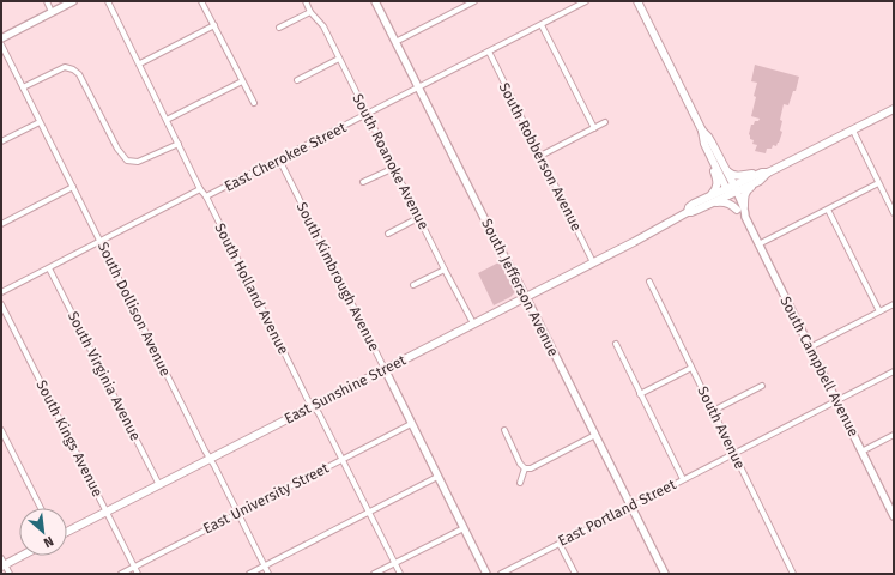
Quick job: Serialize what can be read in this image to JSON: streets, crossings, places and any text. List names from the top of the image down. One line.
{"streets":{"main road":["South Kimbrough Avenue","South Jefferson Avenue","South Campbell Avenue","East Sunshine Street"],"street":["East Cherokee Street","South Robberson Avenue","South Roanoke Avenue","South Holland Avenue","South Dollison Avenue","South Virginia Avenue","South Avenue","South Kings Avenue","East University Street","East Portland Street"]},"crossings":[["East Cherokee Street","South Robberson Avenue"],["East Cherokee Street","South Roanoke Avenue"],["East Cherokee Street","South Kimbrough Avenue"],["East Cherokee Street","South Jefferson Avenue"],["East Cherokee Street","South Holland Avenue"],["South Robberson Avenue","East Sunshine Street"],["South Roanoke Avenue","East Sunshine Street"],["South Kimbrough Avenue","East Sunshine Street"],["South Kimbrough Avenue","East University Street"],["South Jefferson Avenue","East Sunshine Street"],["South Jefferson Avenue","East Portland Street"],["South Holland Avenue","East Sunshine Street"],["South Holland Avenue","East University Street"],["South Dollison Avenue","East Sunshine Street"],["South Dollison Avenue","East University Street"],["South Campbell Avenue","East Sunshine Street"],["South Campbell Avenue","East Portland Street"],["South Virginia Avenue","East Sunshine Street"],["East Sunshine Street","South Kings Avenue"],["South Avenue","East Portland Street"],["South Kings Avenue","East University Street"]],"north":"bottom right"}
